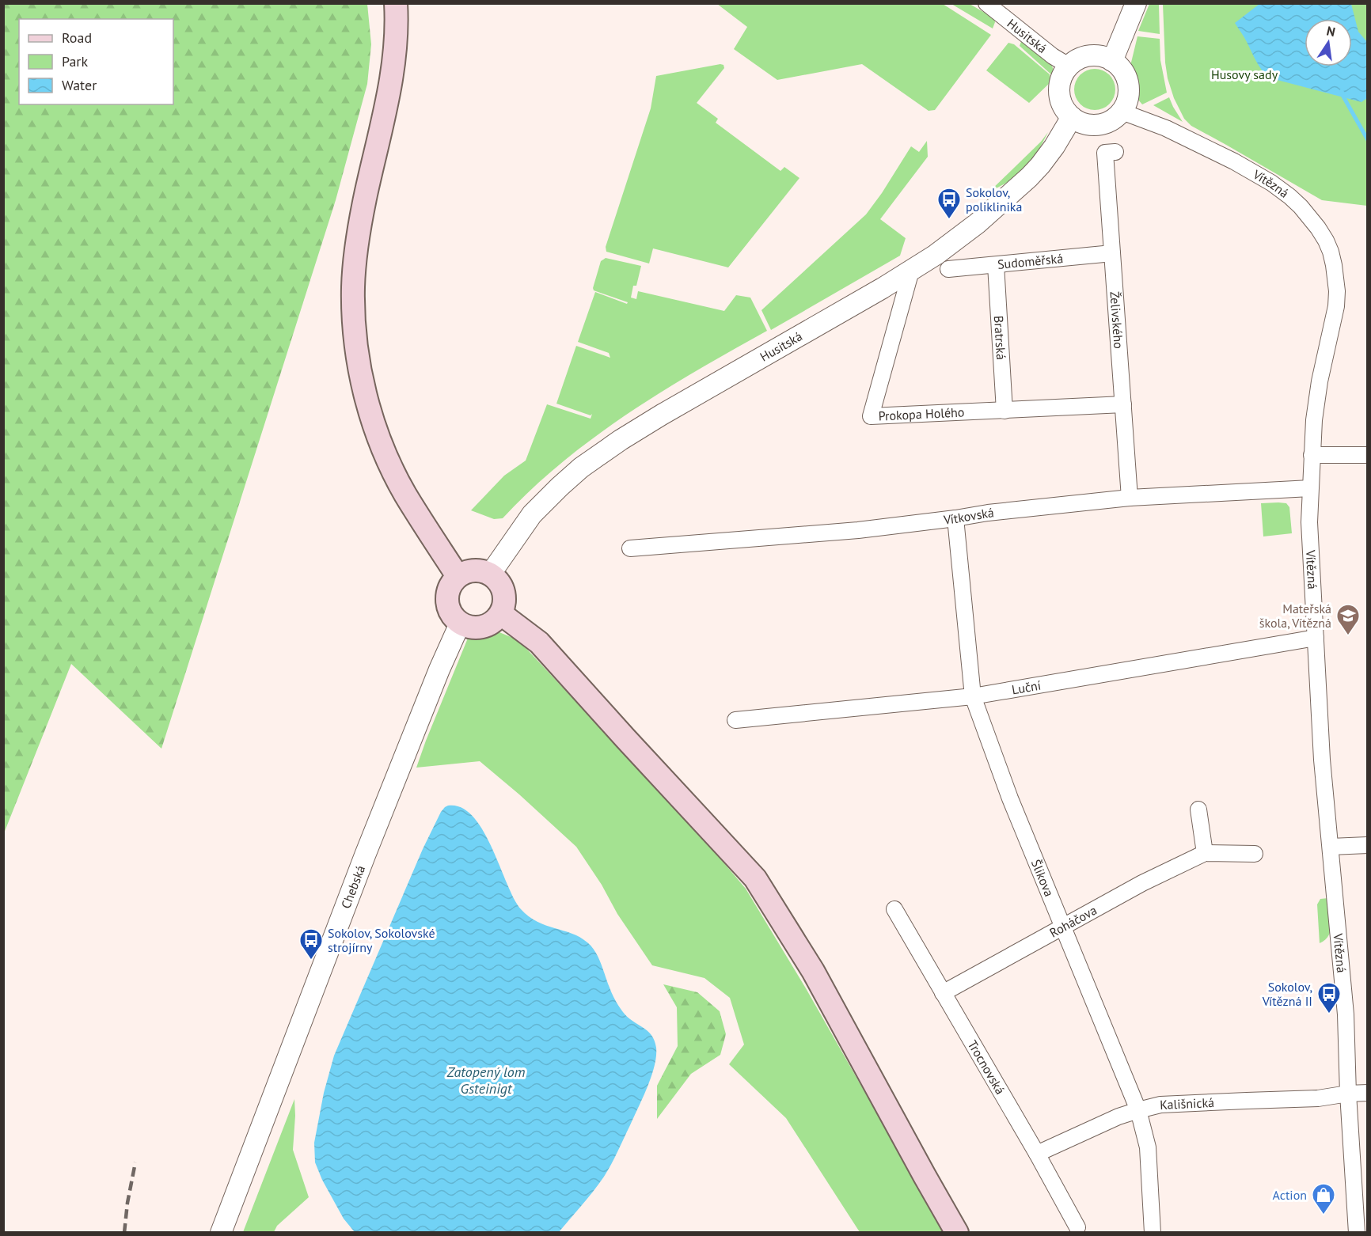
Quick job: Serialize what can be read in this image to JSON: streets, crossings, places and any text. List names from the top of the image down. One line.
{"streets":{"street":["Husitská","Vítězná","Sudoměřská","Želivského","Bratrská","Prokopa Holého","Vítkovská","Luční","Šlikova","Chebská","Roháčova","Trocnovská","Kališnická"]},"crossings":[["Husitská","Vítězná"],["Husitská","Prokopa Holého"],["Husitská","Chebská"],["Vítězná","Vítkovská"],["Vítězná","Luční"],["Vítězná","Kališnická"],["Sudoměřská","Želivského"],["Sudoměřská","Bratrská"],["Želivského","Prokopa Holého"],["Želivského","Vítkovská"],["Bratrská","Prokopa Holého"],["Vítkovská","Šlikova"],["Luční","Šlikova"],["Šlikova","Roháčova"],["Šlikova","Kališnická"],["Roháčova","Trocnovská"],["Trocnovská","Kališnická"]],"water":["Zatopený lom Gsteinigt"],"parks":["Husovy sady"],"places":{"bus stop":["Sokolov, poliklinika","Sokolov, Sokolovské strojírny","Sokolov, Vítězná II"],"school or university":["Mateřská škola, Vítězná"],"shop":["Action"]},"legend":["Road","Park","Water"],"north":"top"}
